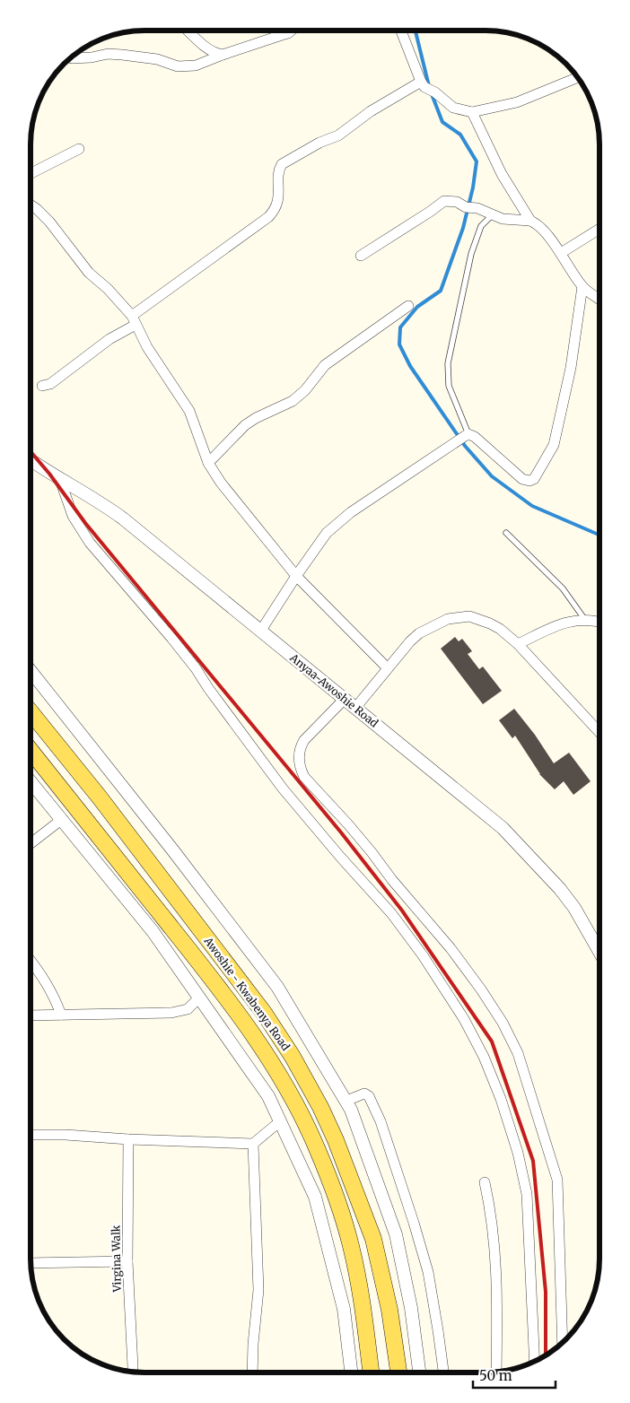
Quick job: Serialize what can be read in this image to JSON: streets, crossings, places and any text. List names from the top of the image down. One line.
{"streets":{"main road":["Awoshie - Kwabenya Road"],"street":["Anyaa-Awoshie Road","Virgina Walk"]},"scale_bar":"50 m"}
